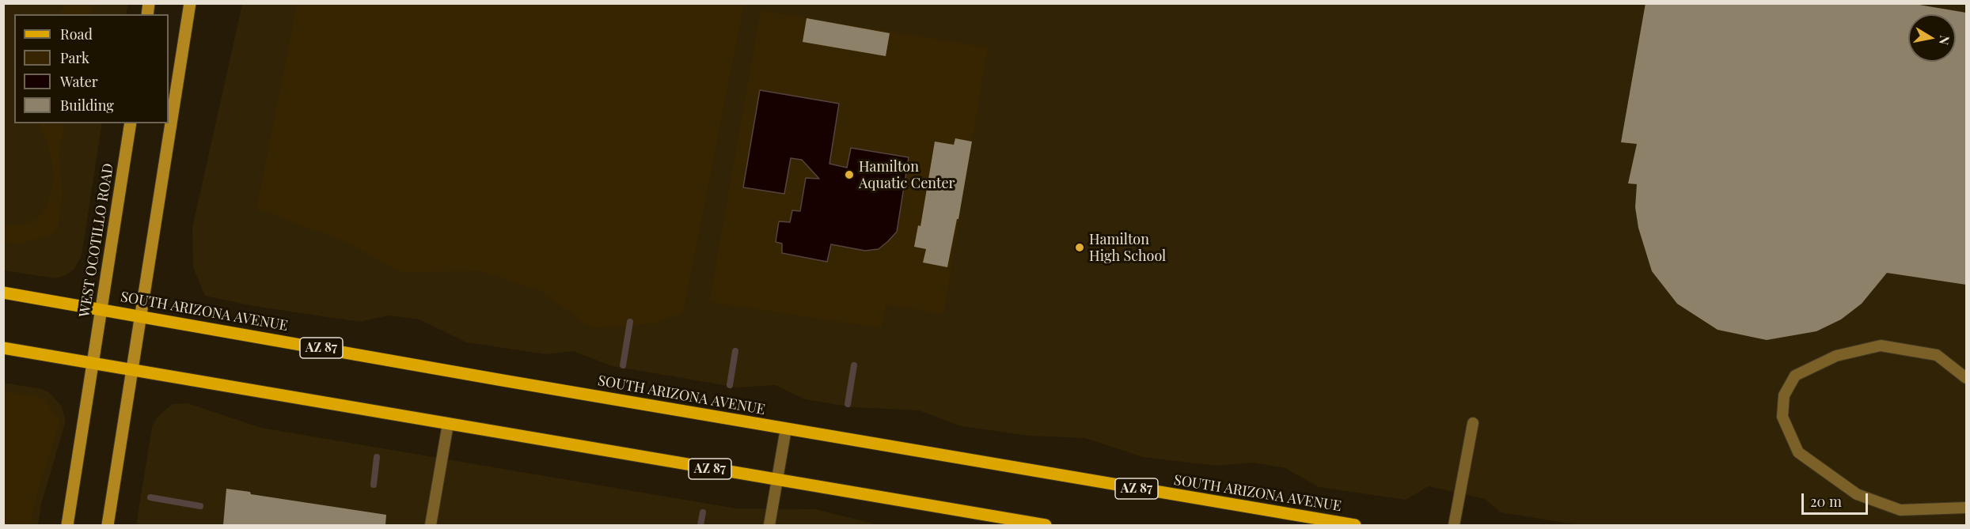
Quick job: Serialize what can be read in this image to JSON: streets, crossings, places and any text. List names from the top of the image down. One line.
{"streets":{"main road":["WEST OCOTILLO ROAD","SOUTH ARIZONA AVENUE","AZ 87"]},"crossings":[["WEST OCOTILLO ROAD","SOUTH ARIZONA AVENUE"],["WEST OCOTILLO ROAD","AZ 87"]],"places":["Hamilton Aquatic Center","Hamilton High School"],"legend":["Road","Park","Water","Building"],"scale_bar":"20 m","north":"right"}
